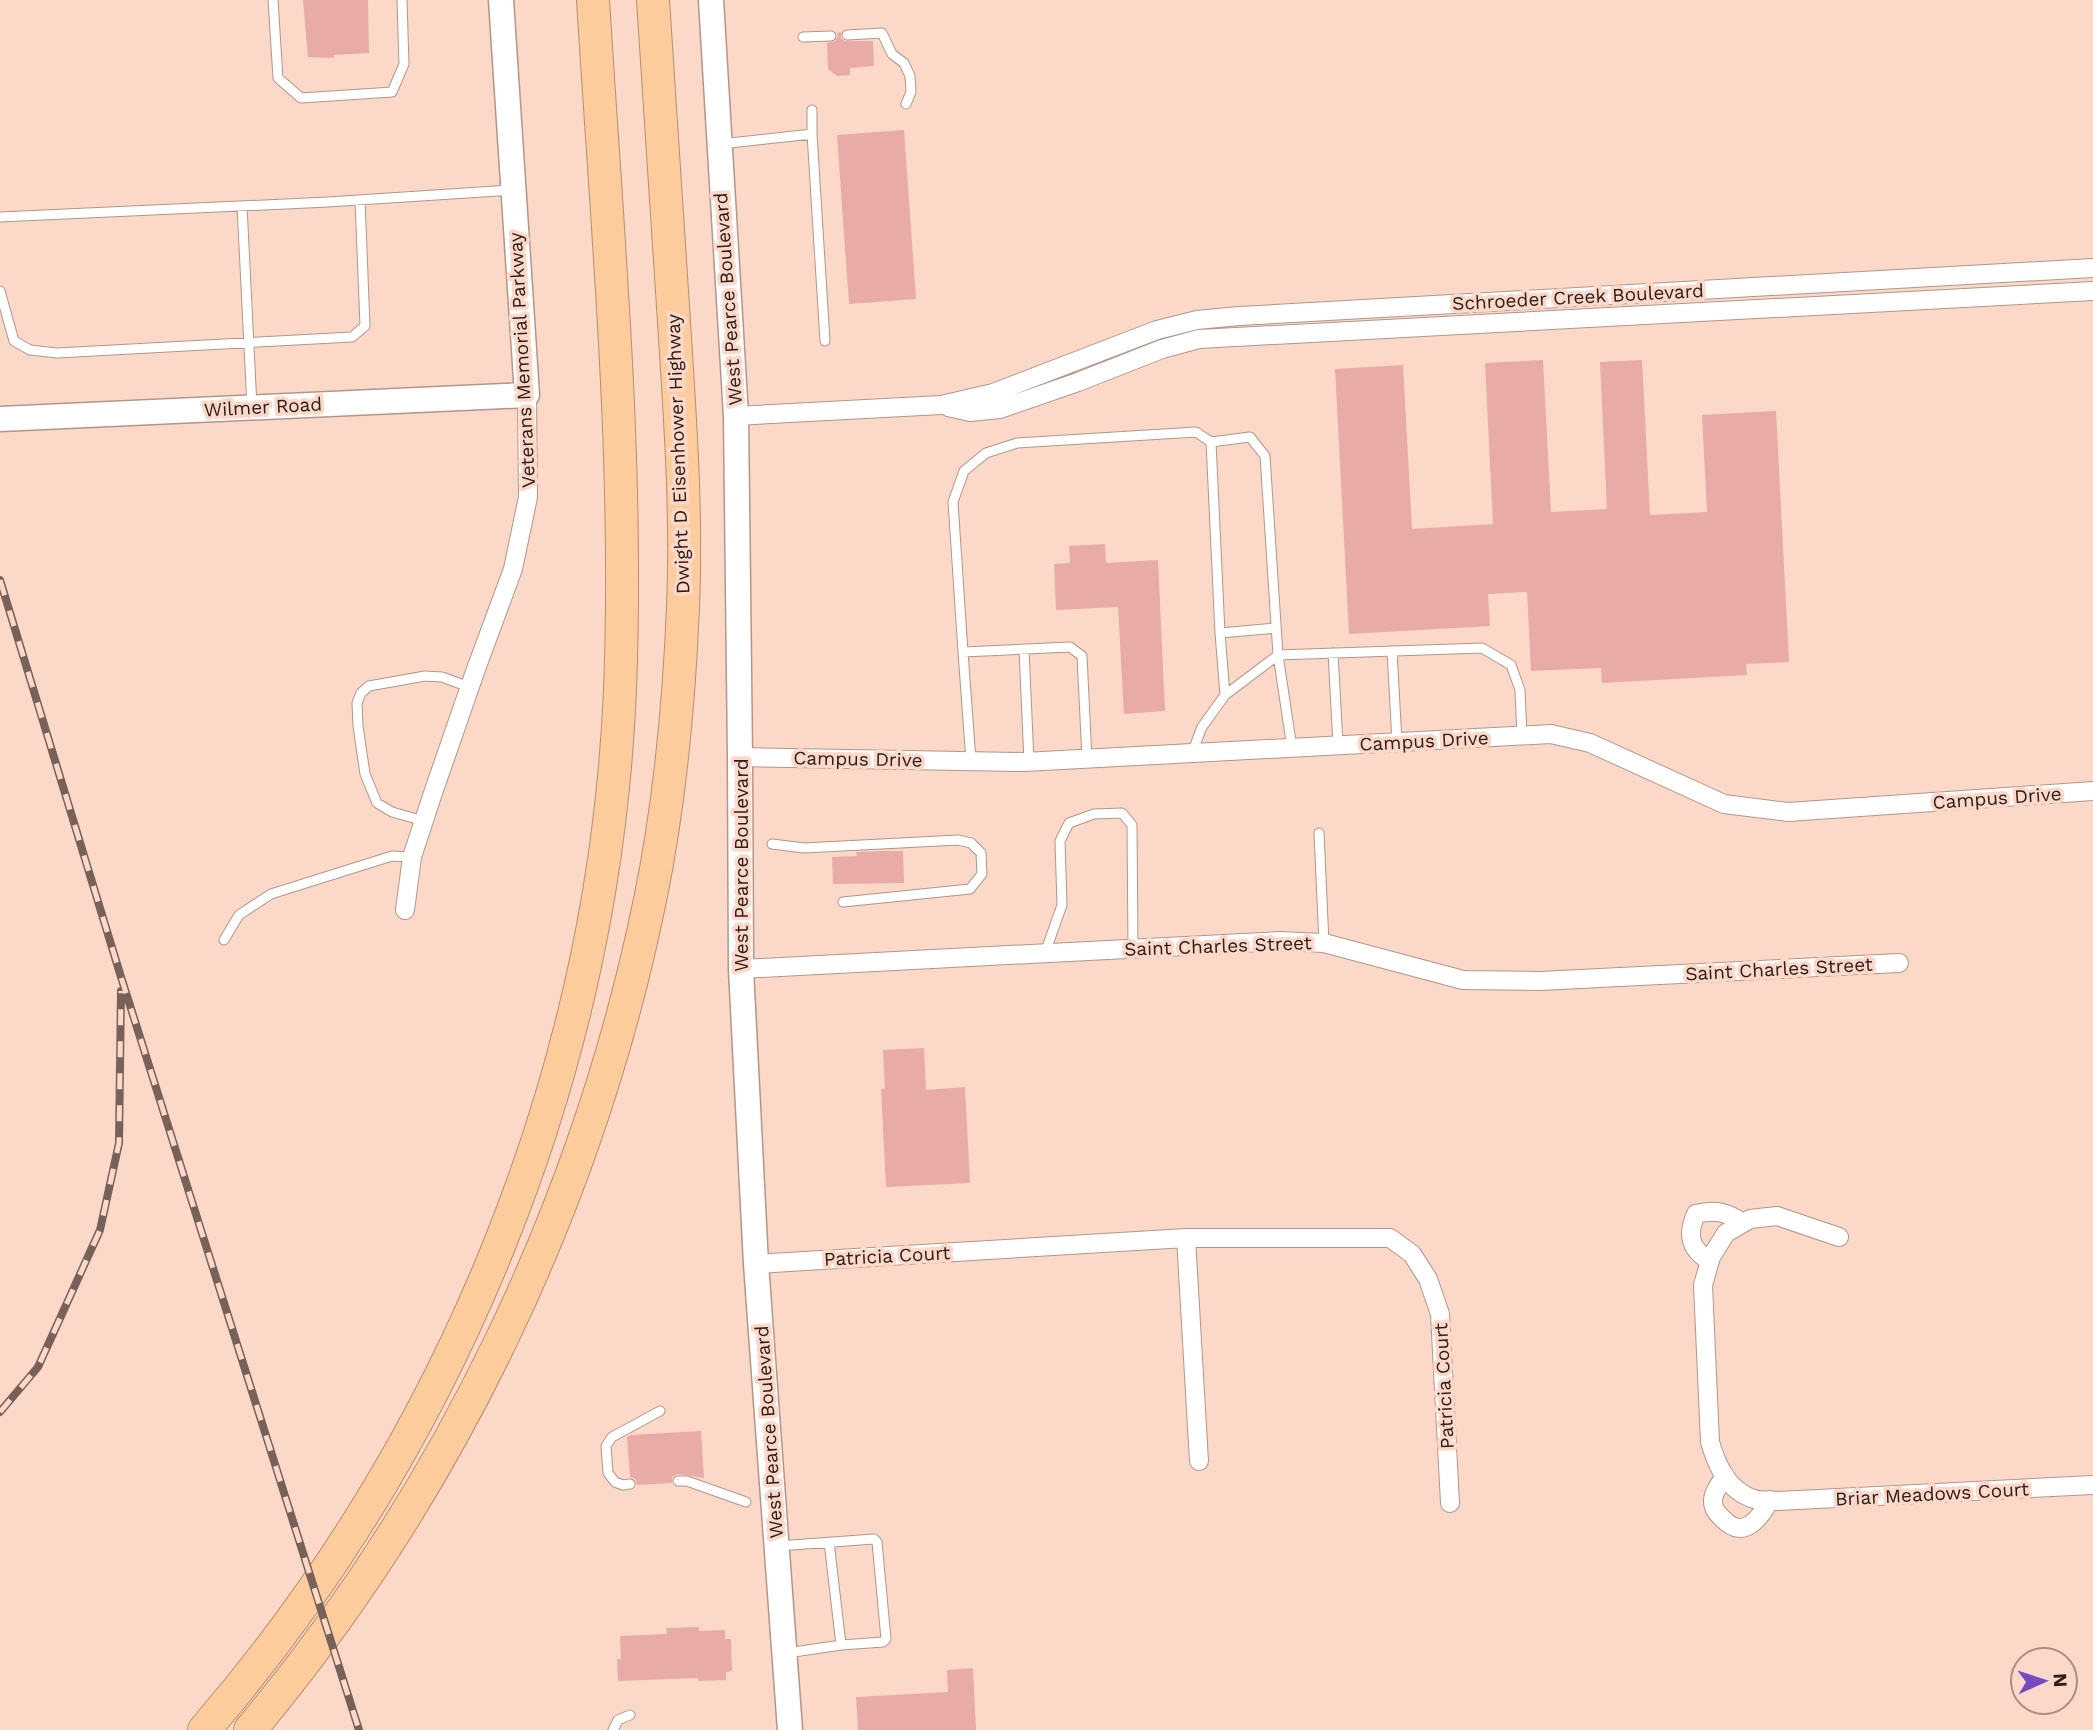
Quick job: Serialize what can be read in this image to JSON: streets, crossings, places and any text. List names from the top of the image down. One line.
{"streets":{"highway":["Dwight D Eisenhower Highway"],"main road":["West Pearce Boulevard","Veterans Memorial Parkway","Wilmer Road"],"street":["Schroeder Creek Boulevard","Campus Drive","Saint Charles Street","Patricia Court","Briar Meadows Court"]},"crossings":[["Schroeder Creek Boulevard","West Pearce Boulevard"],["West Pearce Boulevard","Campus Drive"],["West Pearce Boulevard","Saint Charles Street"],["West Pearce Boulevard","Patricia Court"],["Veterans Memorial Parkway","Wilmer Road"]],"north":"right"}
